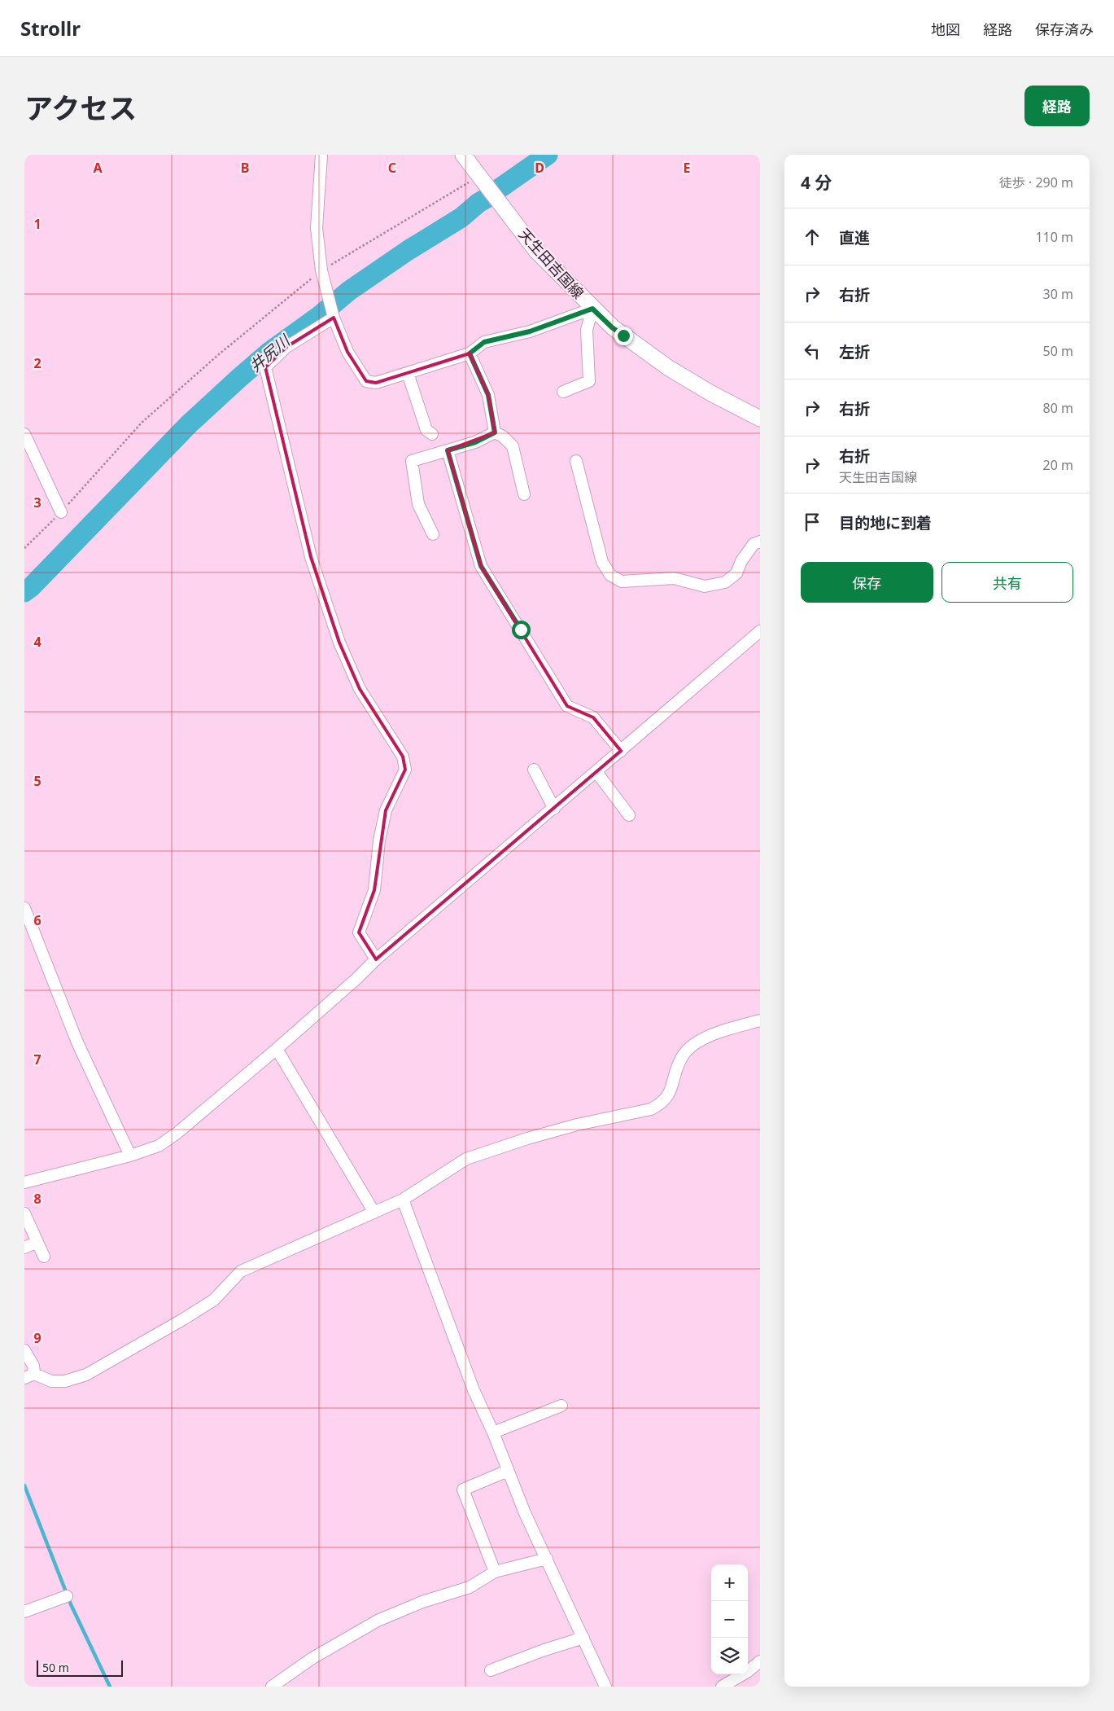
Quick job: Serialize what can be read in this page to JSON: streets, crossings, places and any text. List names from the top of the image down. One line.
{"streets":{"main road":["天生田吉国線"]},"water":["井尻川"],"scale_bar":"50 m","page":{"header":"Strollr","nav":["地図","経路","保存済み"],"title":"アクセス","buttons":["経路",["保存","共有"]],"heading":["4 分","徒歩 · 290 m"],"list":[["直進","110 m"],["右折","30 m"],["左折","50 m"],["右折","80 m"],["右折","天生田吉国線","20 m"],"目的地に到着"],"map_buttons":["+","−"],"scale":"50 m"},"grid":{"columns":["A","B","C","D","E"],"rows":["1","2","3","4","5","6","7","8","9"]}}
